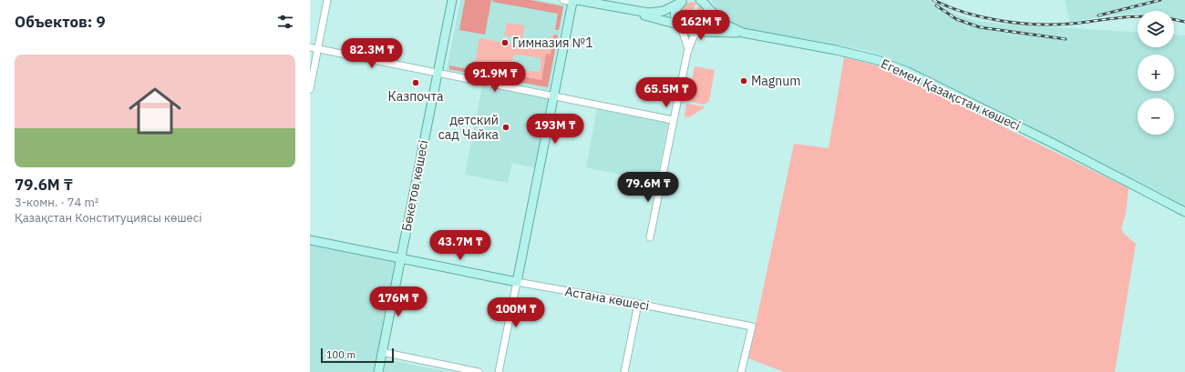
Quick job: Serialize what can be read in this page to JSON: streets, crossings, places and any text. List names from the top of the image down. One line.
{"streets":{"main road":["Егемен Қазақстан көшесі","Бөкетов көшесі","Астана көшесі"]},"crossings":[["Бөкетов көшесі","Астана көшесі"]],"places":["Гимназия №1","Magnum","Казпочта","детский сад Чайка"],"scale_bar":"100 m","page":{"heading":"Объектов: 9","price":["162M ₸","82.3M ₸","91.9M ₸","65.5M ₸","193M ₸","79.6M ₸","43.7M ₸","176M ₸","100M ₸"],"map_buttons":["+","−"],"list":[{"name":"79.6M ₸","note":"3-комн. · 74 m² · Қазақстан Конституциясы көшесі"}],"scale":"100 m"}}
